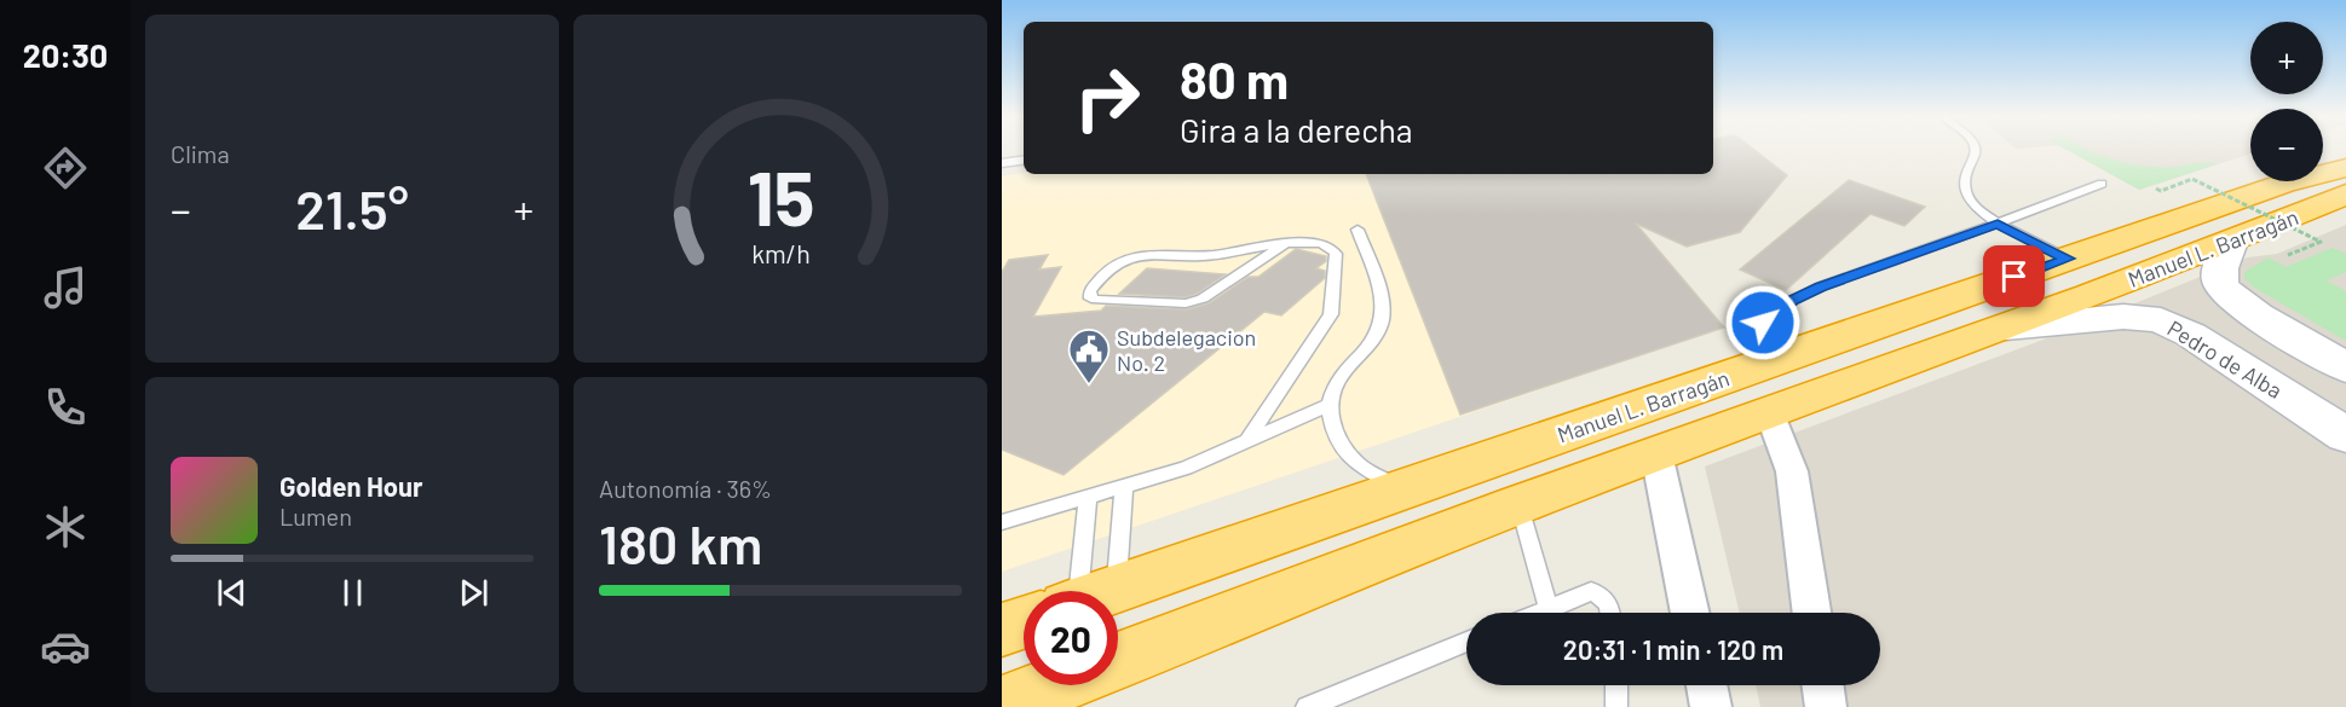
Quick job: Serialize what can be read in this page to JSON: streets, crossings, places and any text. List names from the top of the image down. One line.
{"streets":{"highway":["Manuel L. Barragán"],"street":["Pedro de Alba"]},"crossings":[["Manuel L. Barragán","Pedro de Alba"]],"places":{"public building":["Subdelegacion No. 2"]},"page":{"tabs":"20:30","tile":["Clima",["Autonomía · 36%","180 km"]],"map_buttons":["+","−"],"turn":["80 m","Gira a la derecha"],"heat":["−","21.5°","+"],"song":["Golden Hour","Lumen"],"limit":"20","trip":"20:31 · 1 min · 120 m","gauge":["15","km/h"]}}
